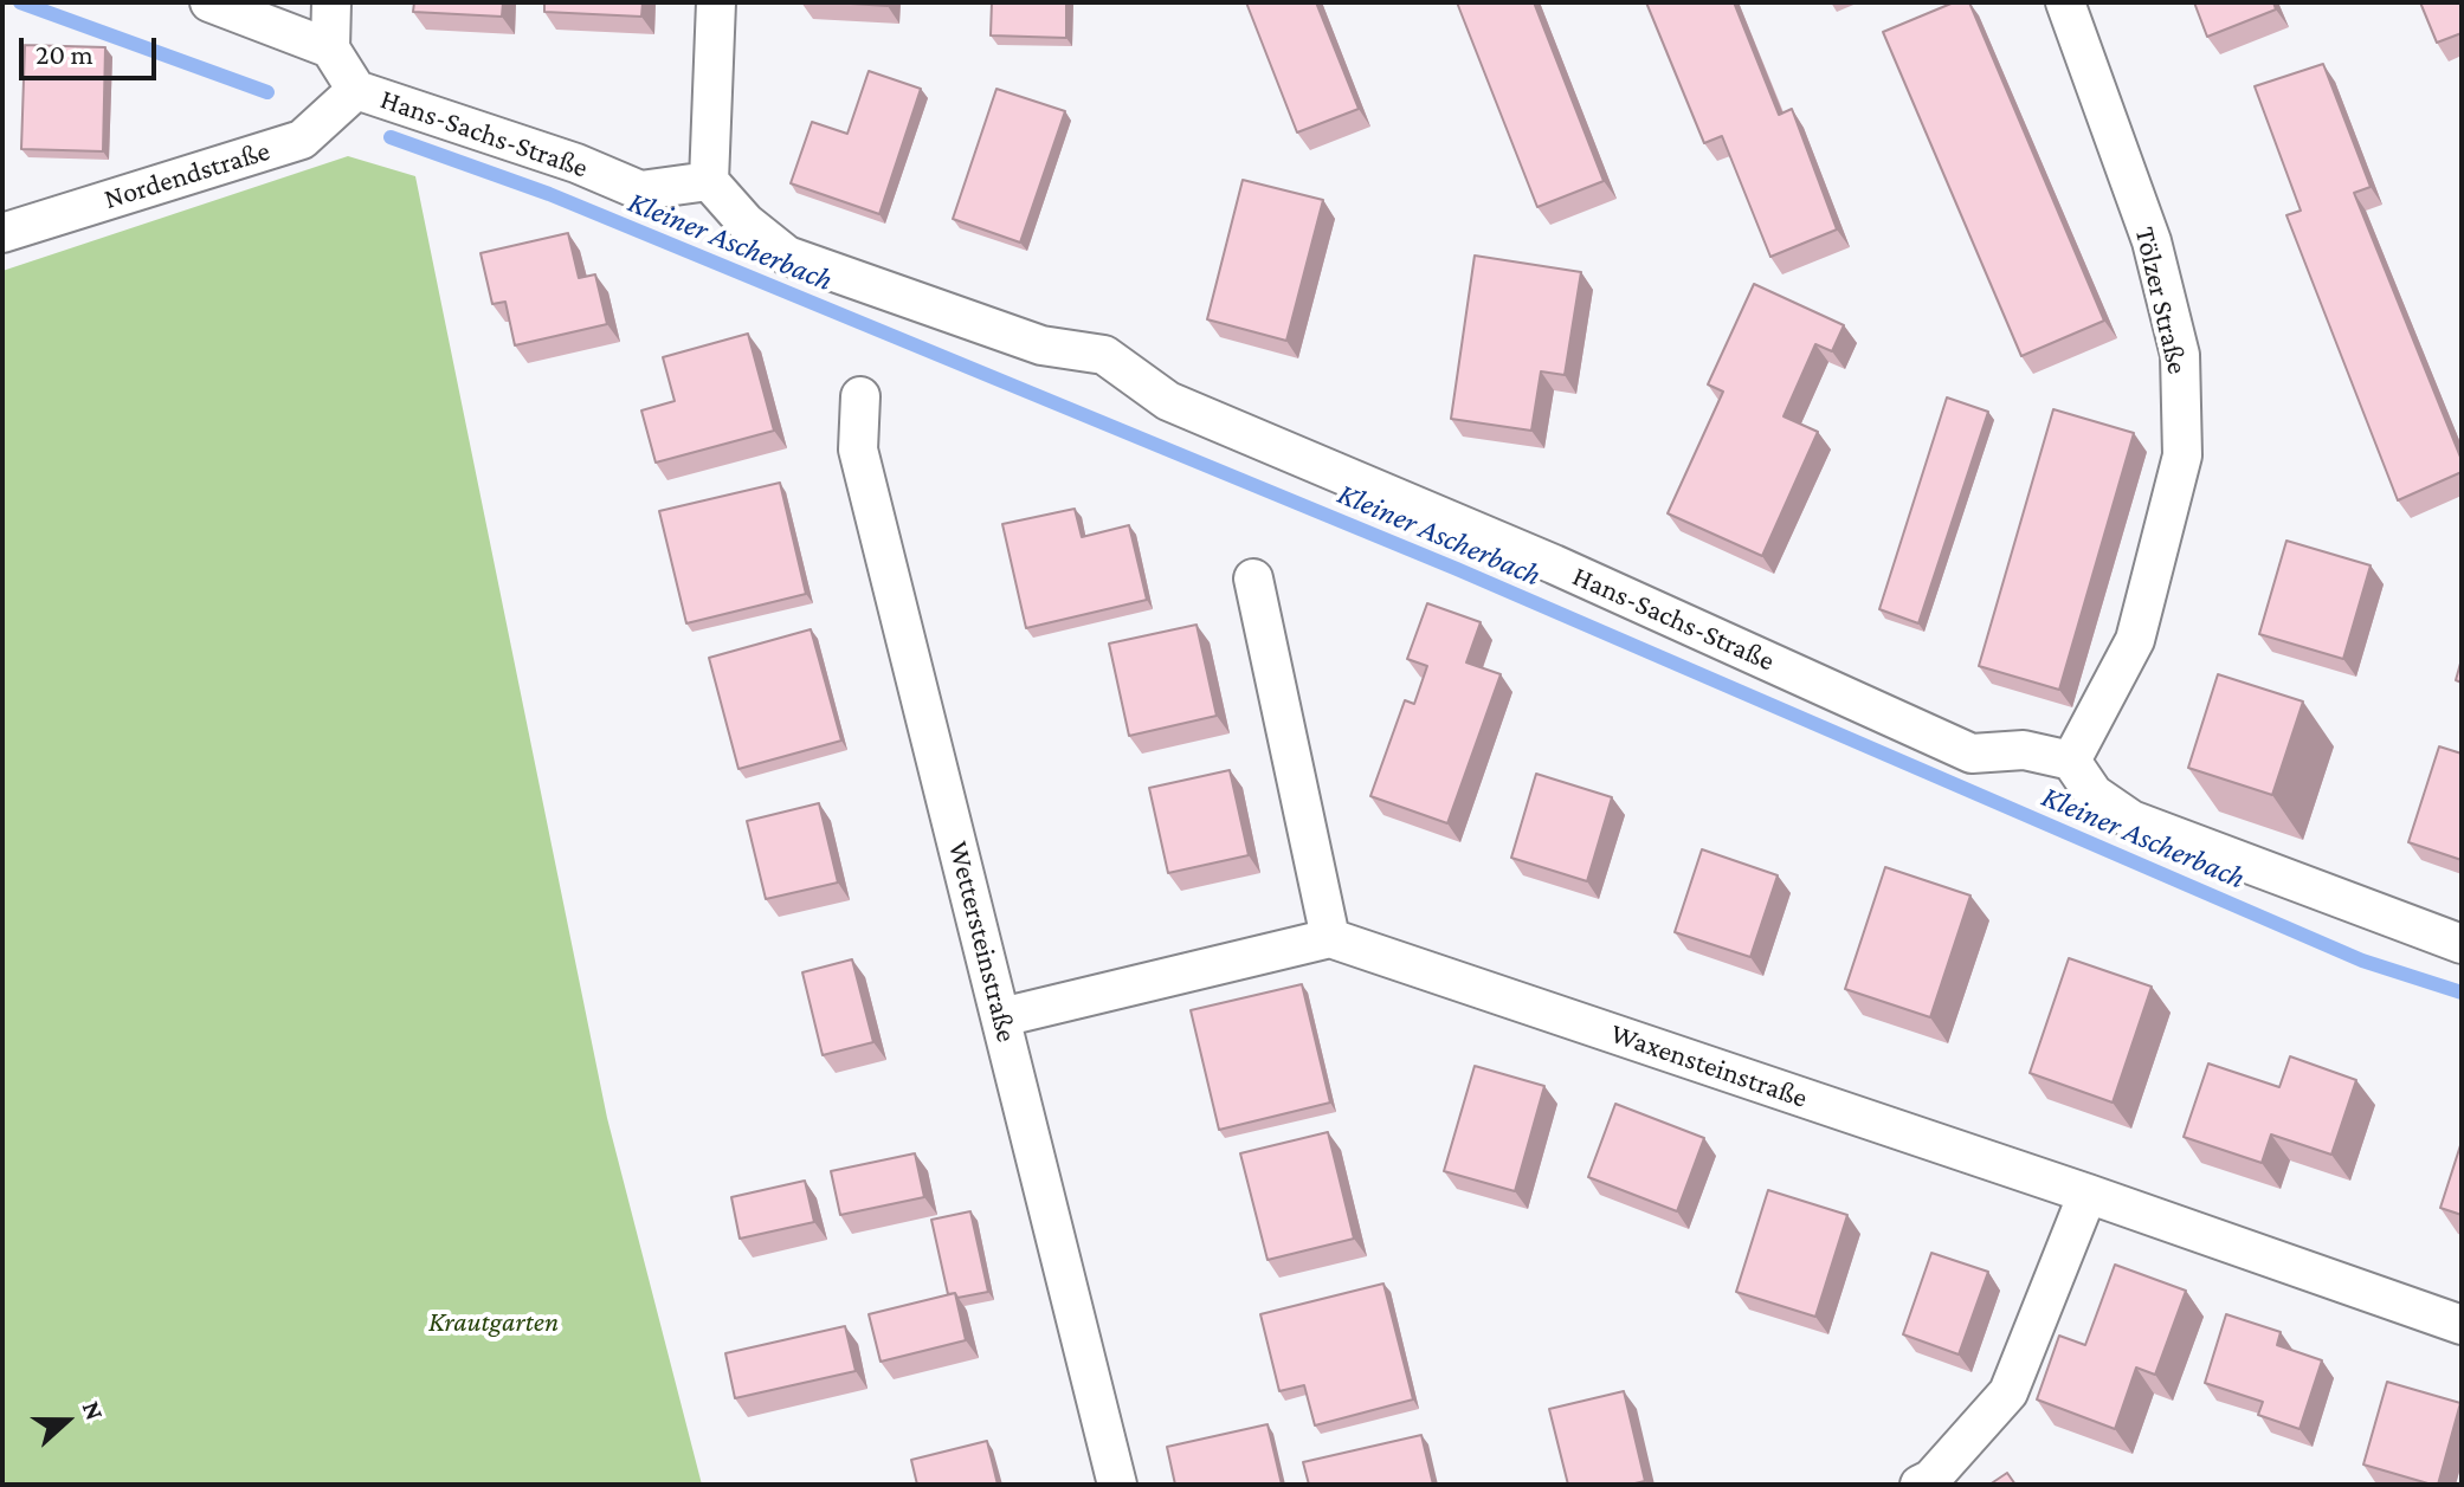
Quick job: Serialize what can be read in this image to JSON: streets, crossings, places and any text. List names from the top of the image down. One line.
{"streets":{"street":["Hans-Sachs-Straße","Nordendstraße","Tölzer Straße","Wettersteinstraße","Waxensteinstraße"]},"crossings":[["Hans-Sachs-Straße","Nordendstraße"],["Hans-Sachs-Straße","Tölzer Straße"]],"water":["Kleiner Ascherbach"],"parks":["Krautgarten"],"scale_bar":"20 m","north":"right"}
